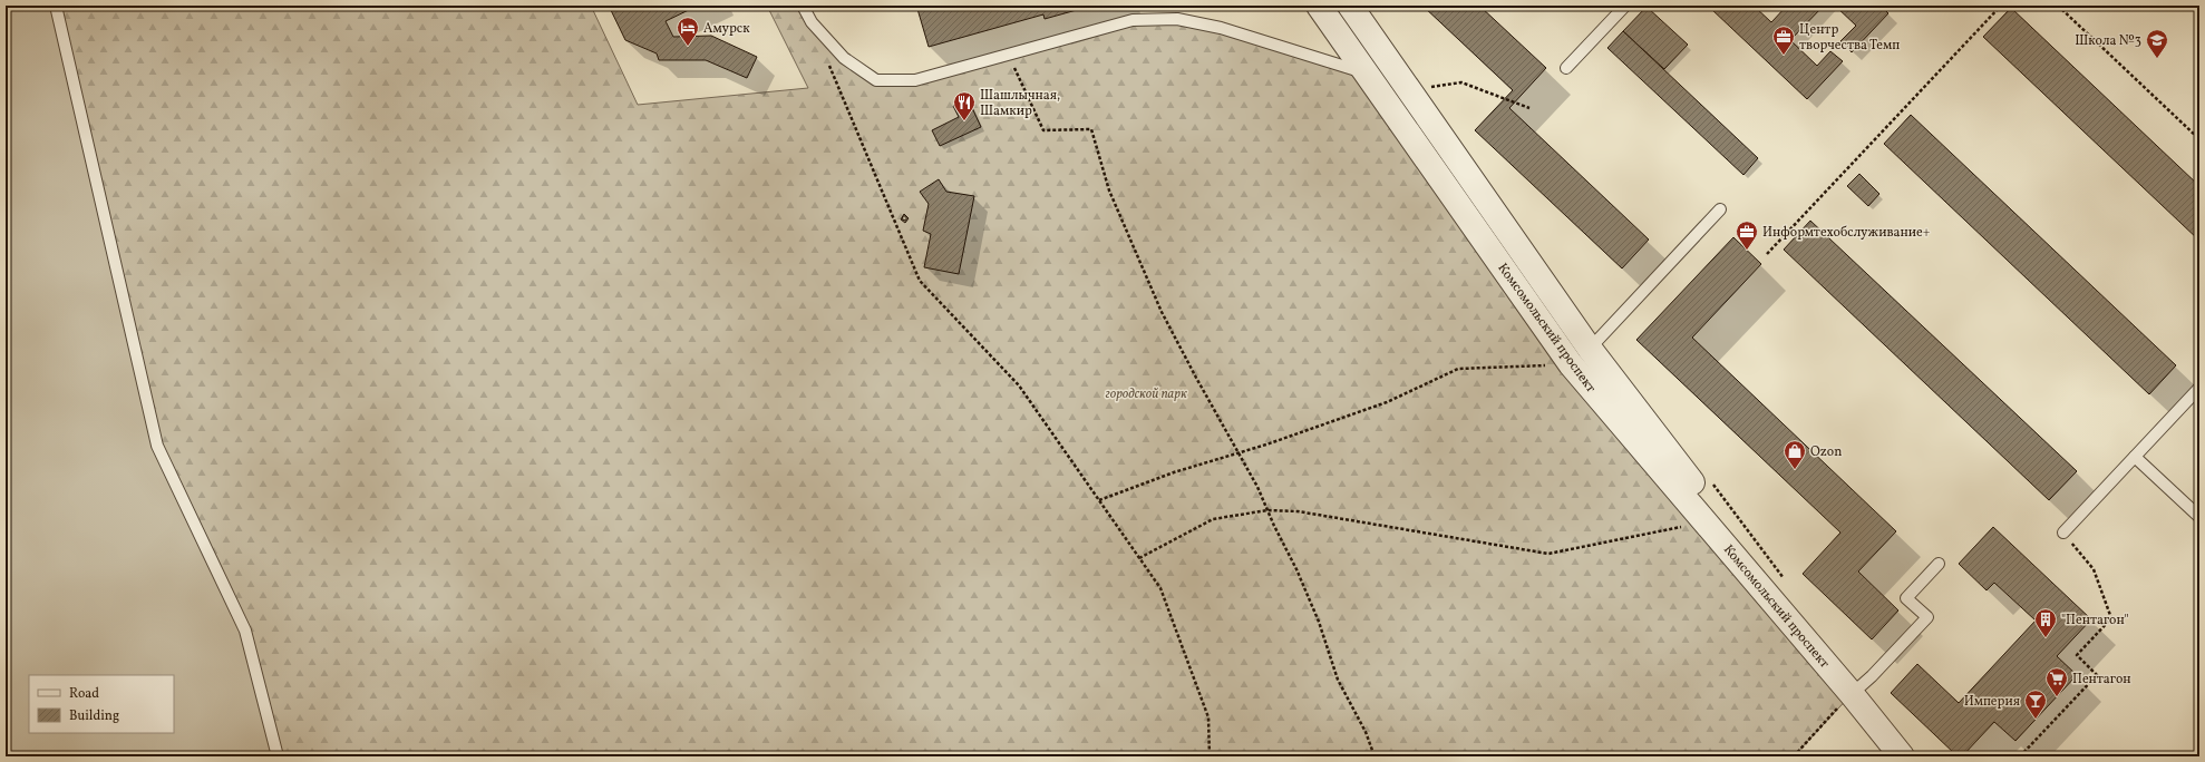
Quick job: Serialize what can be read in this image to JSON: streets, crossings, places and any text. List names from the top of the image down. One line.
{"streets":{"street":["Комсомольский проспект"]},"parks":["городской парк"],"places":{"hotel":["Амурск"],"office":["Центр творчества Темп","Информтехобслуживание+"],"school or university":["Школа №3"],"restaurant":["Шашлычная, Шамкир"],"shop":["Ozon"],"building":["\"Пентагон\""],"supermarket":["Пентагон"],"bar":["Империя"]},"legend":["Road","Building"]}
